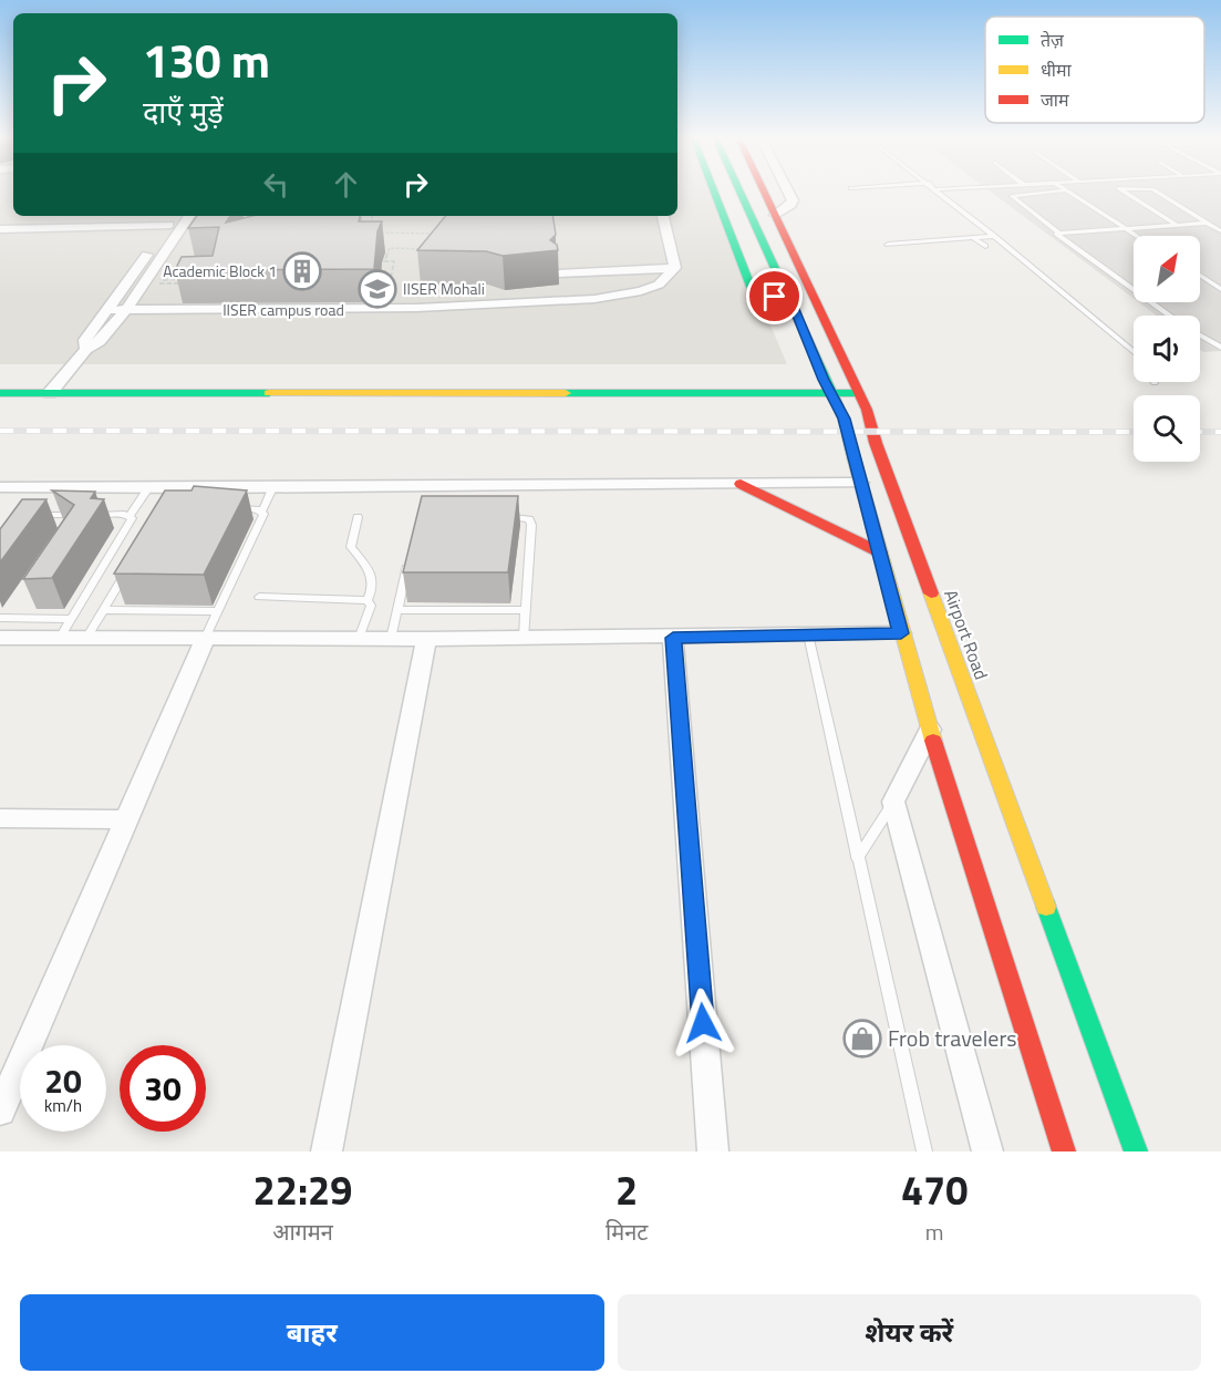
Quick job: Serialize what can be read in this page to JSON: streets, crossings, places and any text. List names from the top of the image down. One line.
{"streets":{"main road":["Airport Road"],"street":["IISER campus road"]},"places":{"building":["Academic Block 1"],"school or university":["IISER Mohali"],"shop":["Frob travelers"]},"legend":["तेज़","धीमा","जाम"],"north":"top right","page":{"turn":["130 m","दाएँ मुड़ें"],"speed":"20 km/h","limit":"30","eta":["22:29","आगमन","2","मिनट","470","m"],"buttons":["बाहर","शेयर करें"]}}
